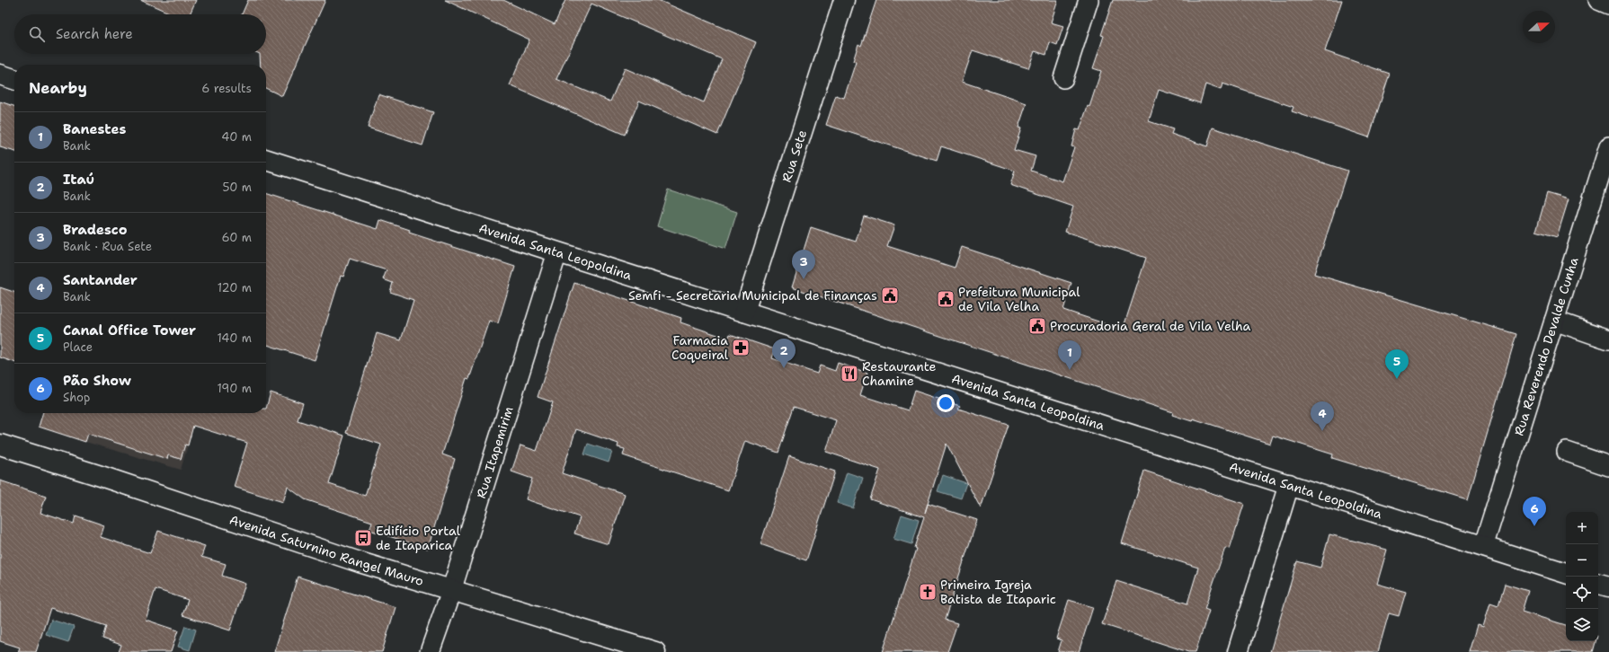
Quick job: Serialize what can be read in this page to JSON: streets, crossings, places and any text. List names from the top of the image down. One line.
{"streets":{"street":["Rua Sete","Avenida Santa Leopoldina","Rua Reverendo Devalde Cunha","Rua Itapemirim","Avenida Saturnino Rangel Mauro"]},"crossings":[["Rua Sete","Avenida Santa Leopoldina"],["Avenida Santa Leopoldina","Rua Reverendo Devalde Cunha"],["Avenida Santa Leopoldina","Rua Itapemirim"],["Rua Itapemirim","Avenida Saturnino Rangel Mauro"]],"places":{"public building":["Semfi - Secretaria Municipal de Finanças","Prefeitura Municipal de Vila Velha","Procuradoria Geral de Vila Velha"],"pharmacy":["Farmacia Coqueiral"],"restaurant":["Restaurante Chamine"],"bus stop":["Edifício Portal de Itaparica"],"church":["Primeira Igreja Batista de Itaparic"]},"north":"right","page":{"search":"Search here","heading":["Nearby","6 results"],"list":[{"mark":"1","name":"Banestes","note":"Bank","value":"40 m"},{"mark":"2","name":"Itaú","note":"Bank","value":"50 m"},{"mark":"3","name":"Bradesco","note":"Bank · Rua Sete","value":"60 m"},{"mark":"4","name":"Santander","note":"Bank","value":"120 m"},{"mark":"5","name":"Canal Office Tower","note":"Place","value":"140 m"},{"mark":"6","name":"Pão Show","note":"Shop","value":"190 m"}],"pins":["3","2","1","5","4","6"],"map_buttons":["+","−"]}}
